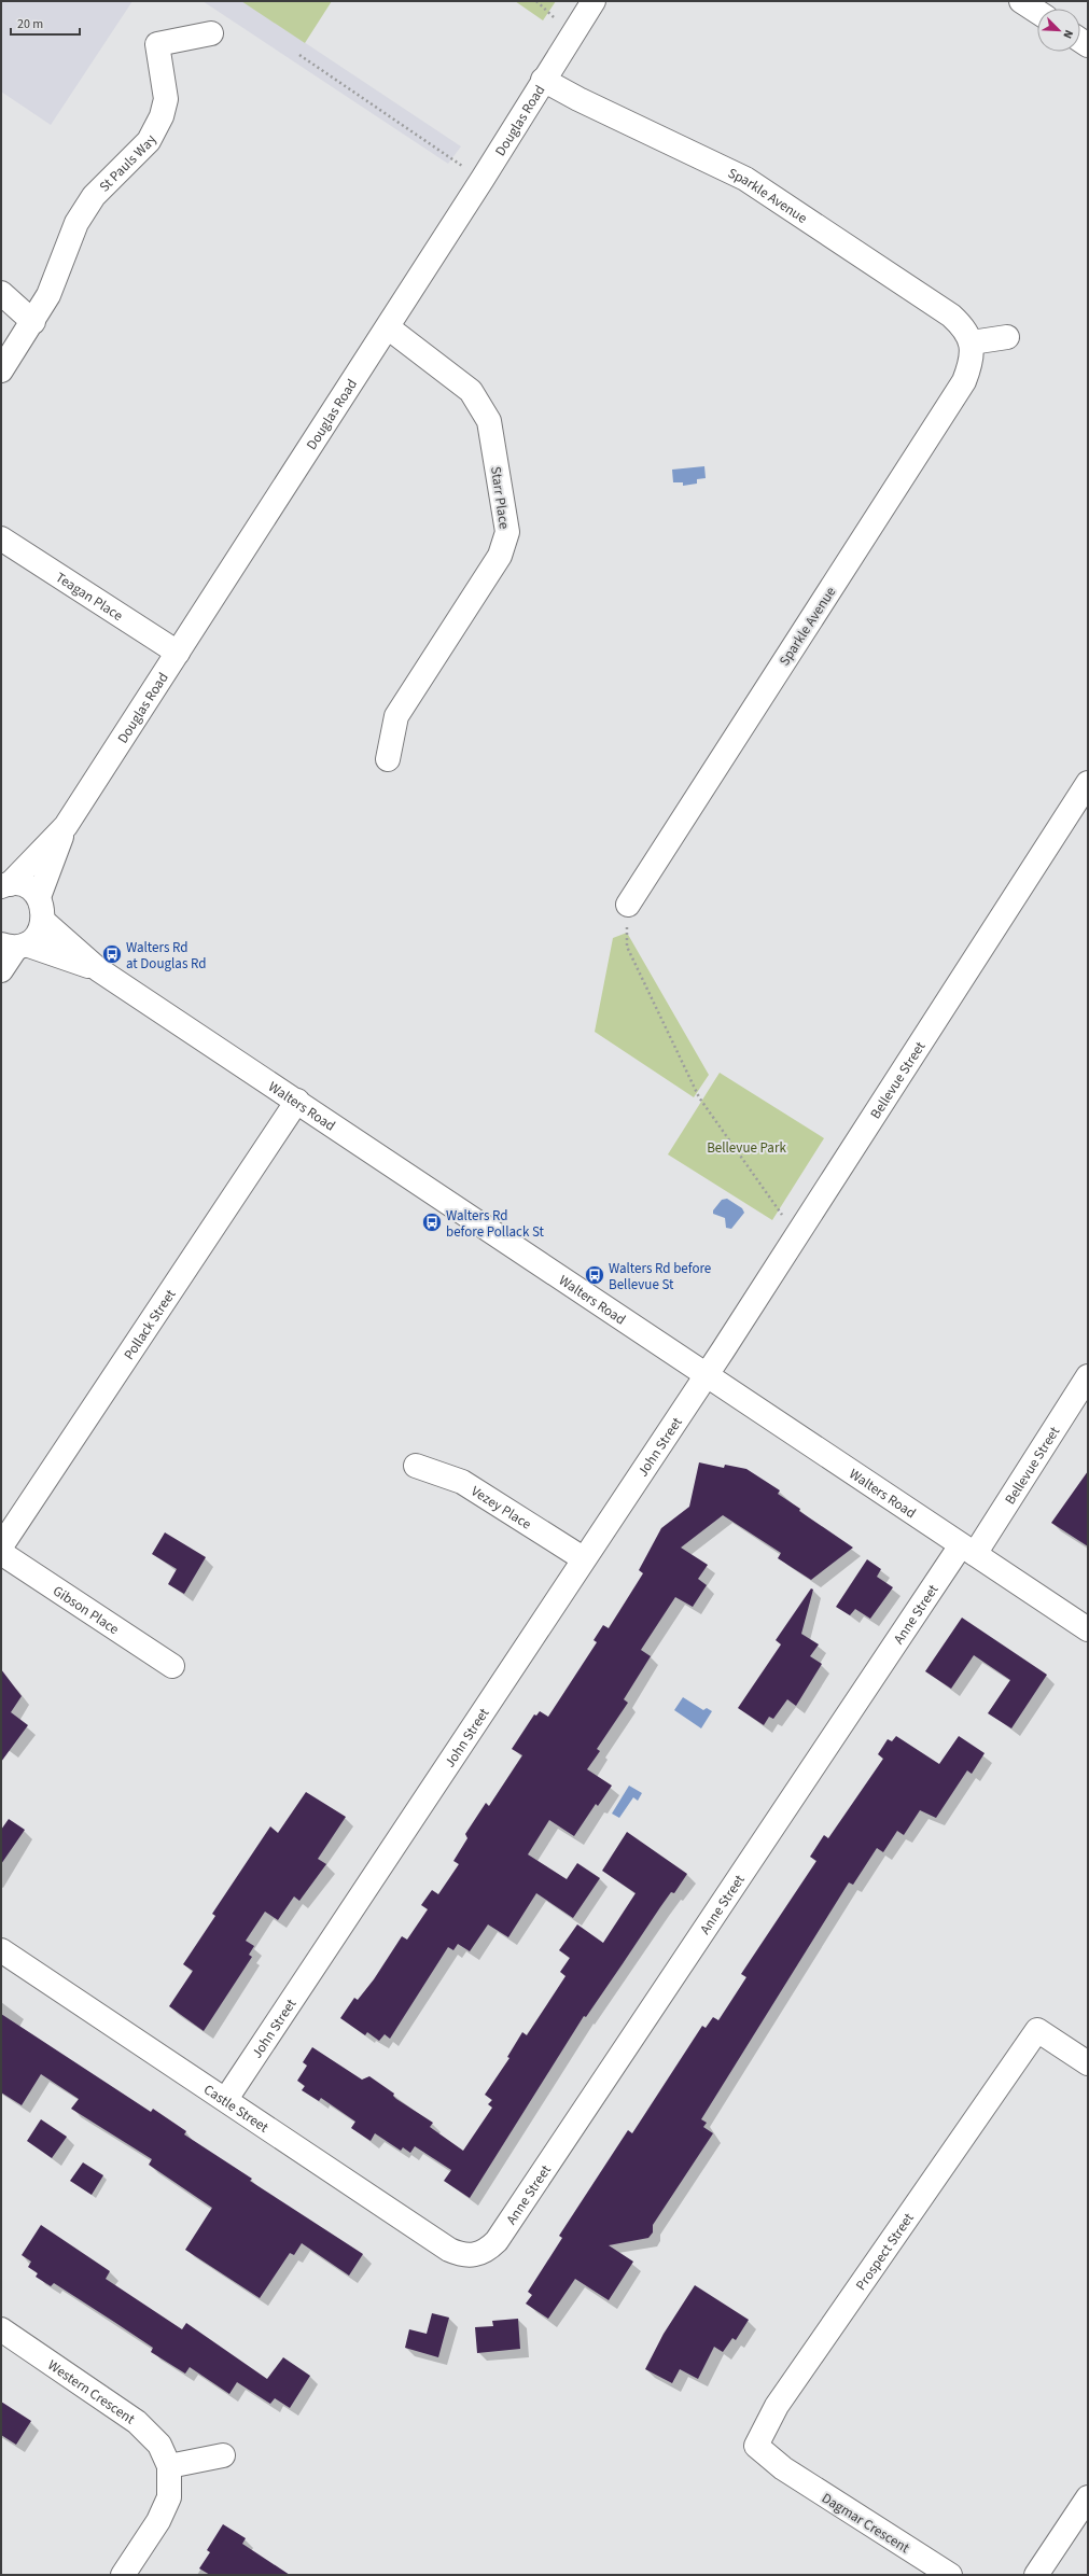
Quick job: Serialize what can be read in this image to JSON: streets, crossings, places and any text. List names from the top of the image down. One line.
{"streets":{"street":["Douglas Road","St Pauls Way","Sparkle Avenue","Starr Place","Teagan Place","Bellevue Street","Walters Road","Pollack Street","John Street","Vezey Place","Gibson Place","Anne Street","Castle Street","Prospect Street","Western Crescent","Dagmar Crescent"]},"crossings":[["Douglas Road","Sparkle Avenue"],["Douglas Road","Starr Place"],["Douglas Road","Teagan Place"],["Bellevue Street","Walters Road"],["Bellevue Street","John Street"],["Bellevue Street","Anne Street"],["Walters Road","Pollack Street"],["Walters Road","John Street"],["Walters Road","Anne Street"],["John Street","Vezey Place"],["John Street","Castle Street"],["Anne Street","Castle Street"],["Prospect Street","Dagmar Crescent"]],"parks":["Bellevue Park"],"places":{"bus stop":["Walters Rd at Douglas Rd","Walters Rd before Pollack St","Walters Rd before Bellevue St"]},"scale_bar":"20 m","north":"bottom right"}
